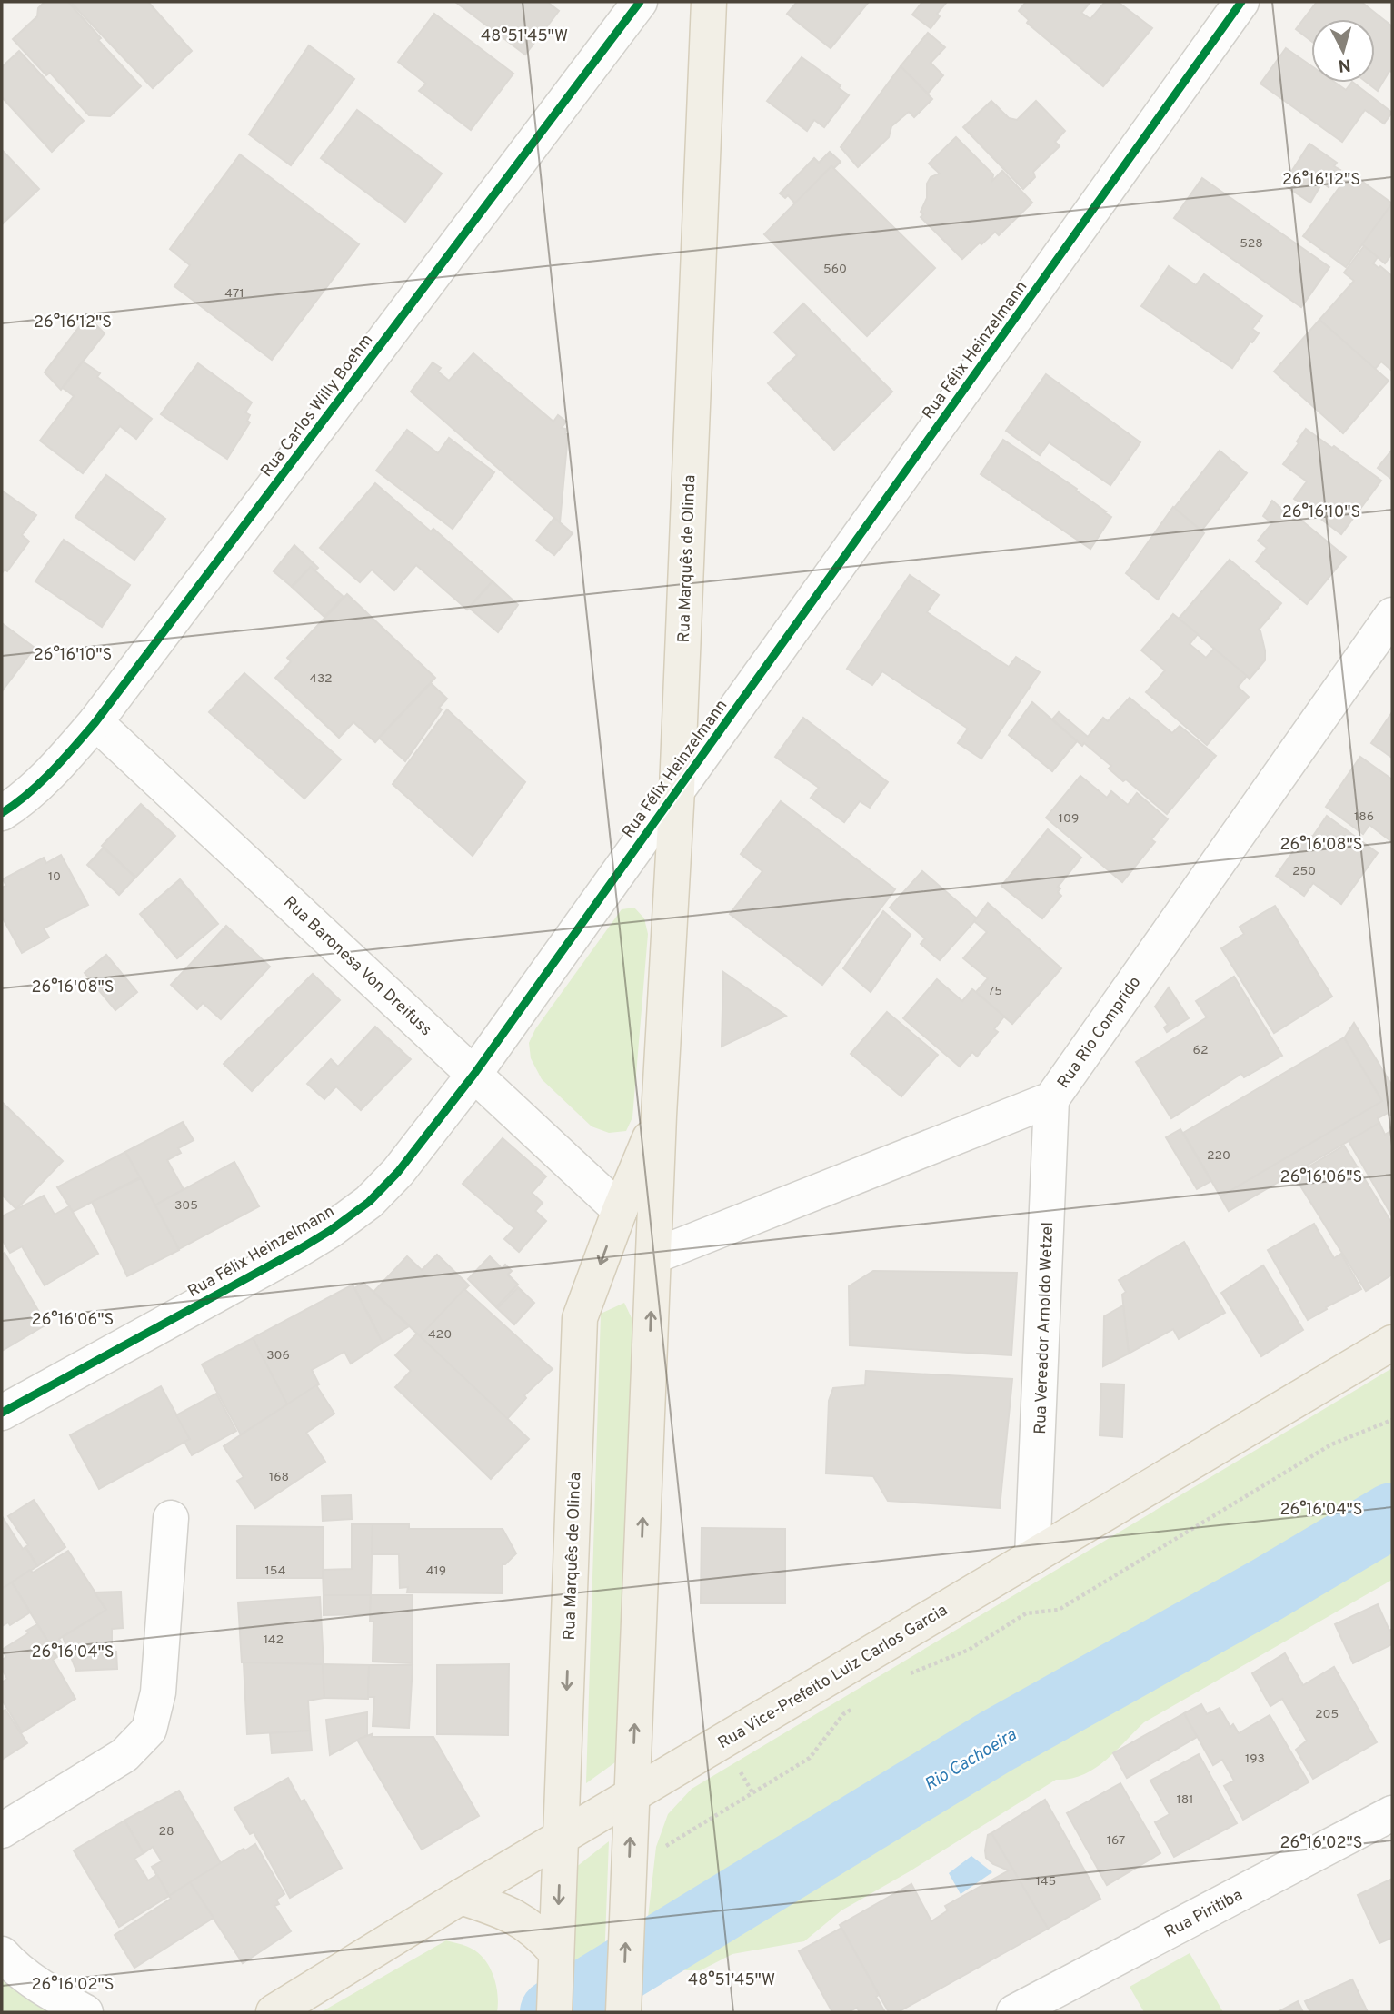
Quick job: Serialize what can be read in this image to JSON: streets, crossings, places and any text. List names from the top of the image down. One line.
{"streets":{"main road":["Rua Marquês de Olinda","Rua Vice-Prefeito Luiz Carlos Garcia"],"street":["Rua Félix Heinzelmann","Rua Carlos Willy Boehm","Rua Baronesa Von Dreifuss","Rua Rio Comprido","Rua Vereador Arnoldo Wetzel","Rua Piritiba"]},"crossings":[["Rua Félix Heinzelmann","Rua Marquês de Olinda"],["Rua Félix Heinzelmann","Rua Baronesa Von Dreifuss"],["Rua Carlos Willy Boehm","Rua Baronesa Von Dreifuss"],["Rua Marquês de Olinda","Rua Baronesa Von Dreifuss"],["Rua Marquês de Olinda","Rua Rio Comprido"],["Rua Marquês de Olinda","Rua Vice-Prefeito Luiz Carlos Garcia"],["Rua Rio Comprido","Rua Vereador Arnoldo Wetzel"],["Rua Vereador Arnoldo Wetzel","Rua Vice-Prefeito Luiz Carlos Garcia"]],"water":["Rio Cachoeira"],"house_numbers":["528","560","471","432","186","109","250","10","75","62","220","305","420","306","168","154","419","142","205","193","181","28","167","145"],"north":"bottom","coordinates":["48°51'45\"W","26°16'12\"S","26°16'10\"S","26°16'08\"S","26°16'06\"S","26°16'04\"S","26°16'02\"S"]}
